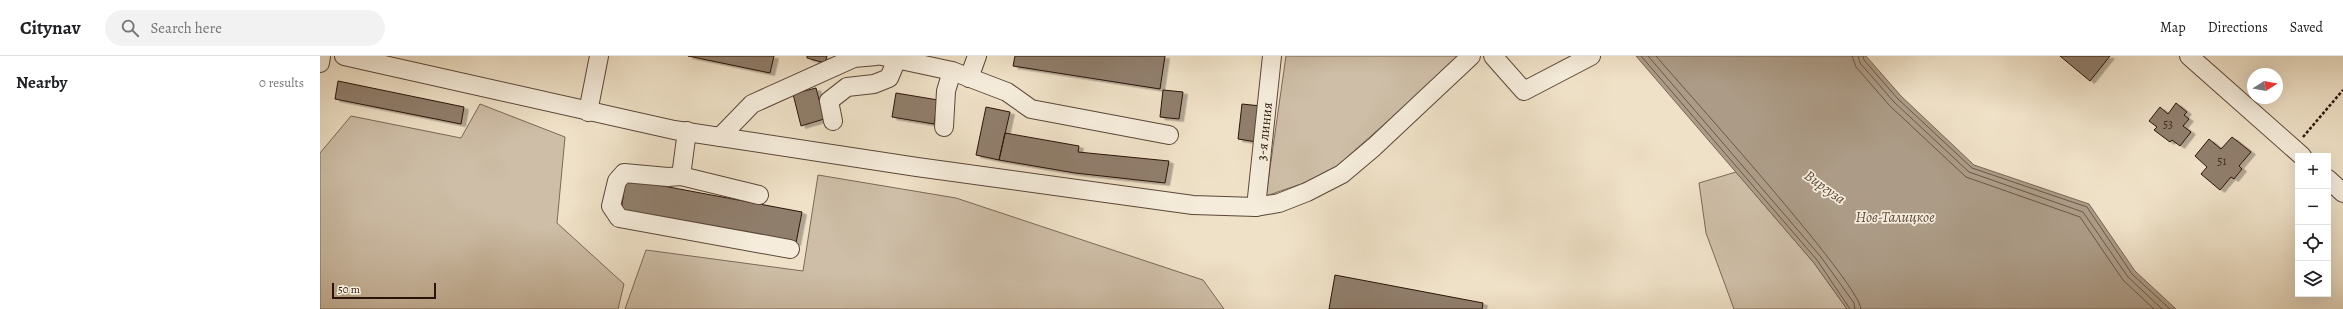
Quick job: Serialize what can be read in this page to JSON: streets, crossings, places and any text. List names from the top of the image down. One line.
{"streets":{"street":["3-я линия"]},"water":["Виргуза","Нов-Талицкое"],"house_numbers":["53","51"],"scale_bar":"50 m","north":"right","page":{"header":"Citynav","search":"Search here","nav":["Map","Directions","Saved"],"heading":["Nearby","0 results"],"map_buttons":["+","−"],"scale":"50 m"}}
